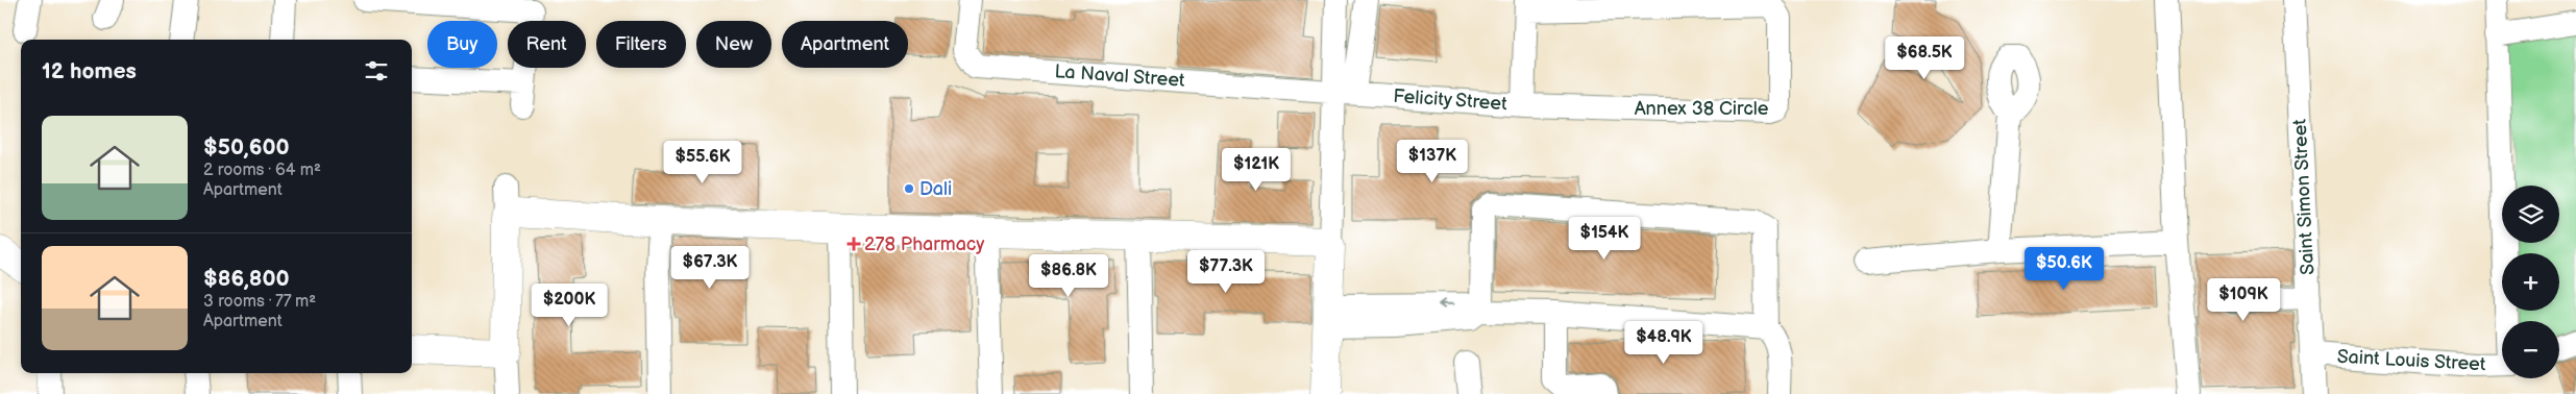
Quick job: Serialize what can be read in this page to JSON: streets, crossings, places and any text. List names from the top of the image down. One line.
{"streets":{"street":["La Naval Street","Felicity Street","Annex 38 Circle","Saint Simon Street","Saint Louis Street"]},"crossings":[["La Naval Street","Felicity Street"],["Felicity Street","Annex 38 Circle"],["Saint Simon Street","Saint Louis Street"]],"places":{"other":["Dali"],"health":["278 Pharmacy"]},"page":{"chip":["Buy","Rent","Filters","New","Apartment"],"price":["$68.5K","$137K","$55.6K","$121K","$154K","$67.3K","$50.6K","$77.3K","$86.8K","$109K","$200K","$48.9K"],"heading":"12 homes","list":[{"name":"$50,600","note":"2 rooms · 64 m² · Apartment"},{"name":"$86,800","note":"3 rooms · 77 m² · Apartment"}],"map_buttons":["+","−"]}}
